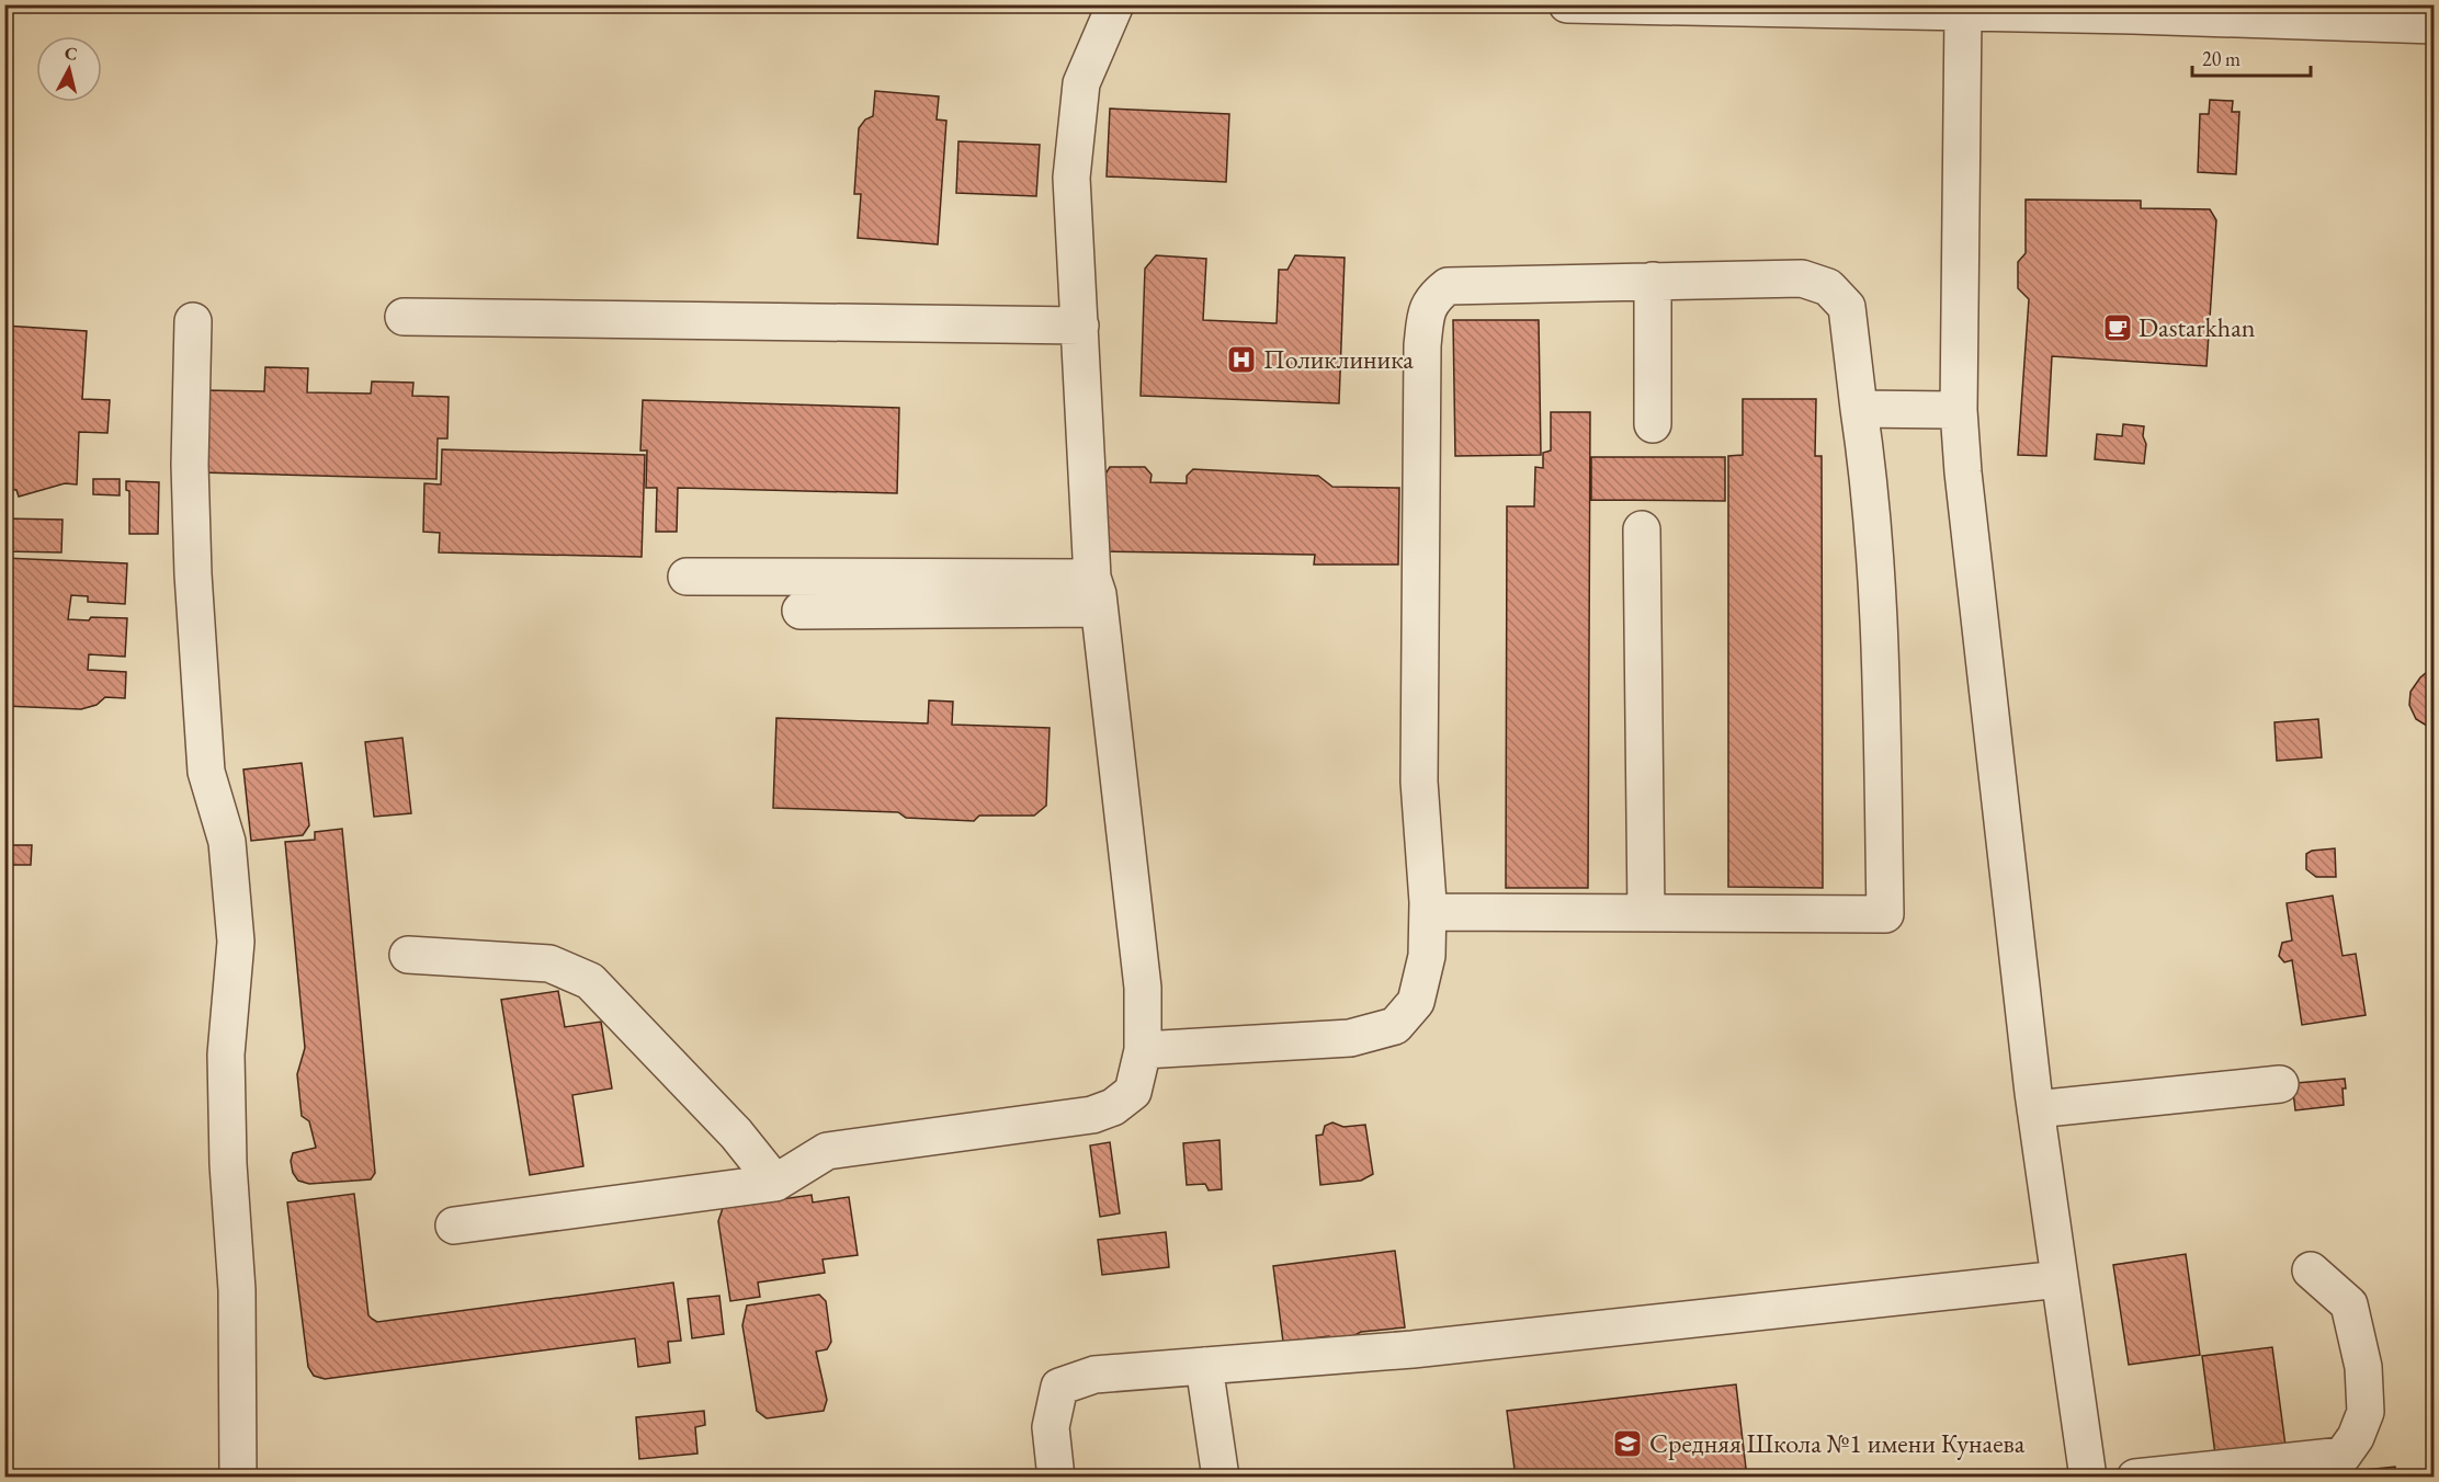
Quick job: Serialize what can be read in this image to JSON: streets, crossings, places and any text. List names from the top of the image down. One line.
{"places":{"cafe":["Dastarkhan"],"hospital":["Поликлиника"],"school or university":["Средняя Школа №1 имени Кунаева"]},"scale_bar":"20 m","north":"top"}
